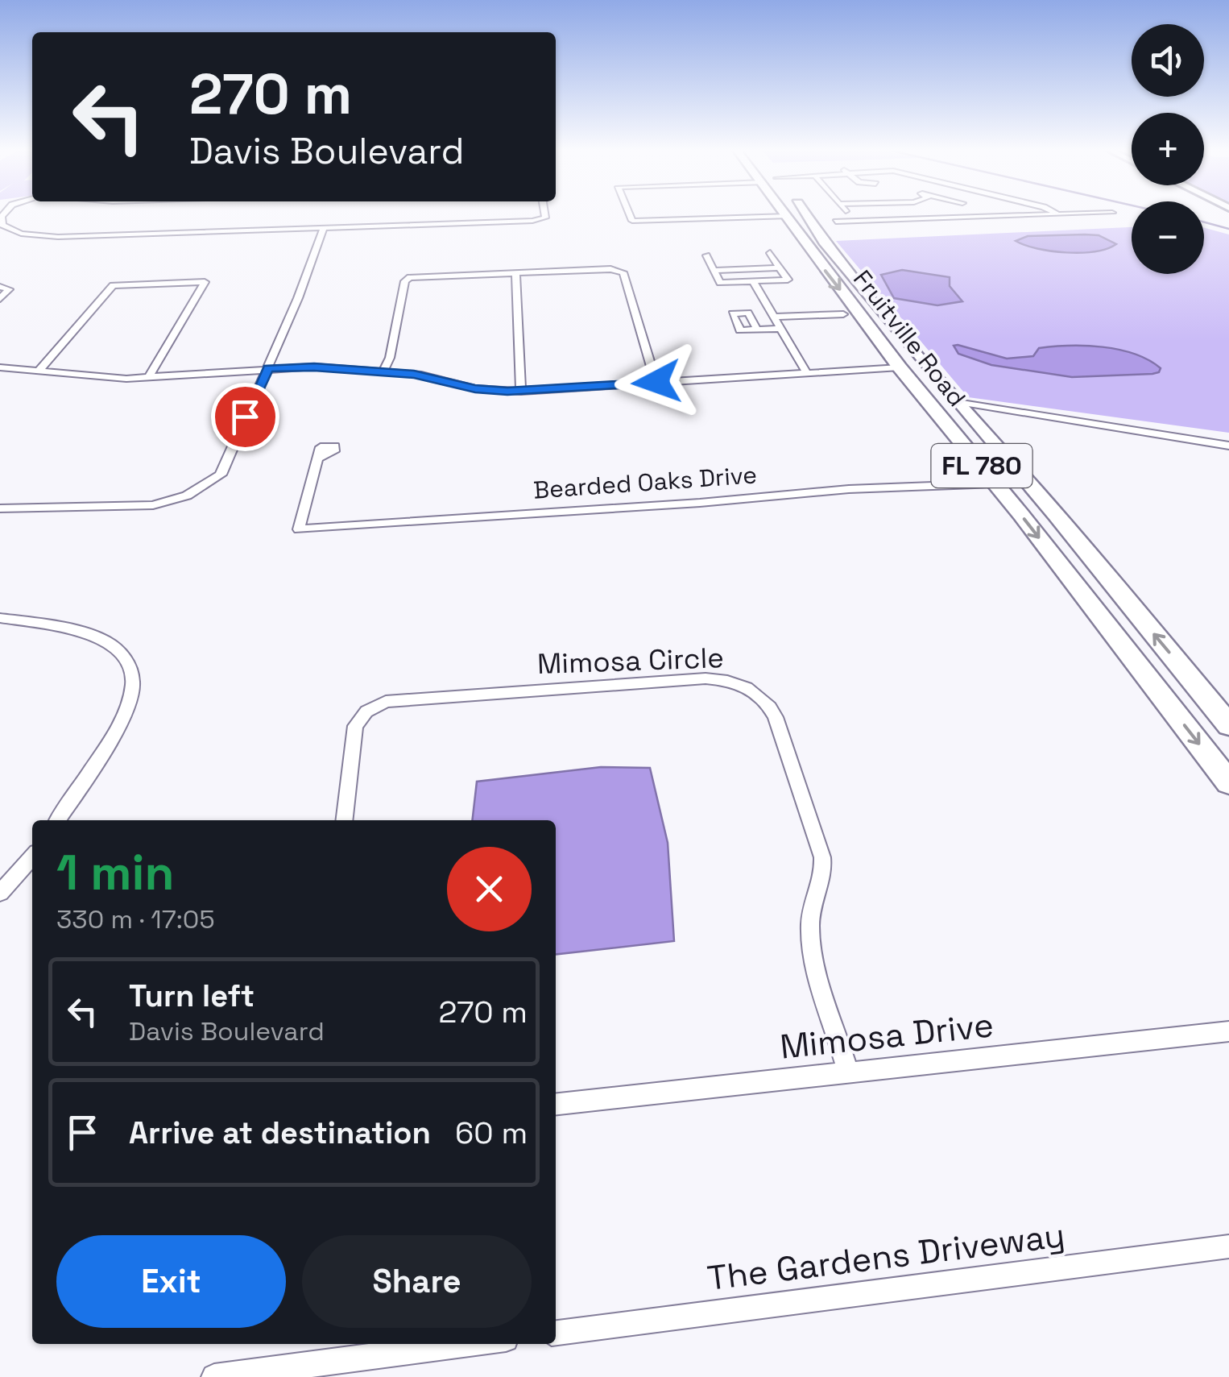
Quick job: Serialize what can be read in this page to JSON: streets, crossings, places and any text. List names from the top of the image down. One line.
{"streets":{"main road":["Fruitville Road","FL 780"],"street":["Bearded Oaks Drive","Mimosa Circle","Mimosa Drive","The Gardens Driveway"]},"crossings":[["Fruitville Road","Bearded Oaks Drive"],["Mimosa Circle","Mimosa Drive"]],"page":{"map_buttons":["+","−"],"turn":["270 m","Davis Boulevard"],"heading":["1 min","330 m · 17:05"],"list":[{"name":"Turn left","note":"Davis Boulevard","value":"270 m"},{"name":"Arrive at destination","value":"60 m"}],"buttons":["Exit","Share"]}}
